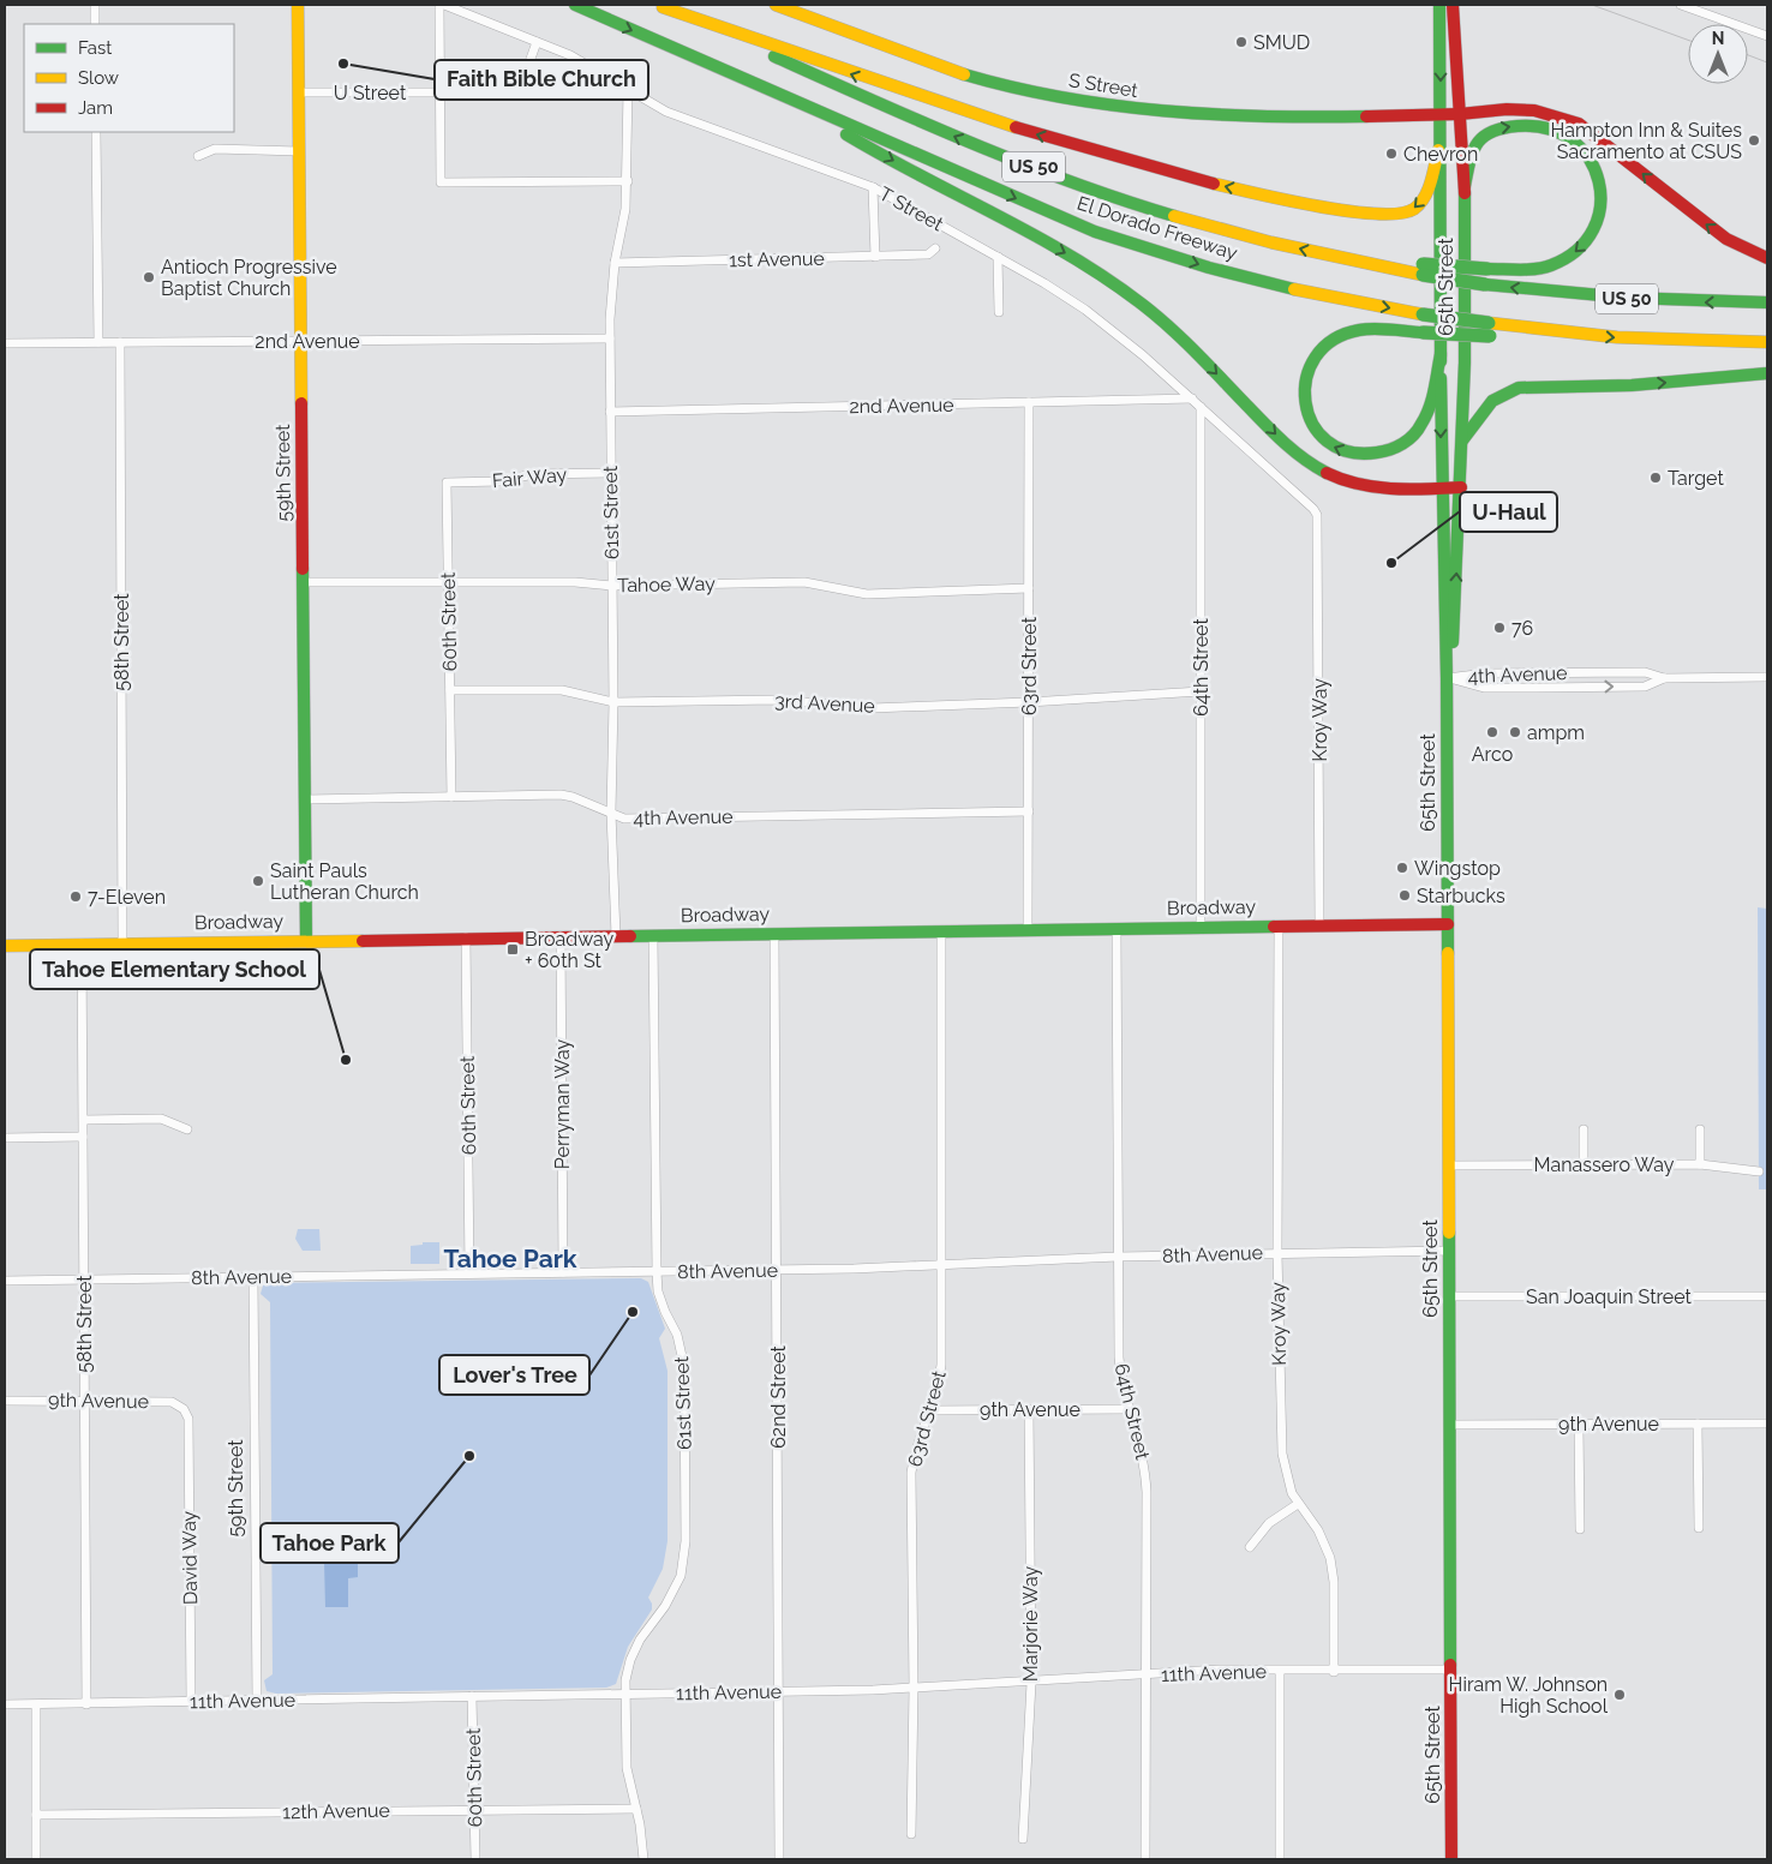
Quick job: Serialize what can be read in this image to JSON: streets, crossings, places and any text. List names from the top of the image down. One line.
{"streets":{"main road":["S Street","US 50","El Dorado Freeway","65th Street","59th Street","Broadway"],"street":["U Street","T Street","1st Avenue","2nd Avenue","Fair Way","61st Street","Tahoe Way","60th Street","58th Street","63rd Street","64th Street","4th Avenue","3rd Avenue","Kroy Way","Perryman Way","Manassero Way","8th Avenue","San Joaquin Street","62nd Street","9th Avenue","David Way","Marjorie Way","11th Avenue","12th Avenue"]},"crossings":[["S Street","65th Street"],["U Street","59th Street"],["T Street","2nd Avenue"],["T Street","61st Street"],["T Street","64th Street"],["T Street","Kroy Way"],["1st Avenue","61st Street"],["65th Street","4th Avenue"],["65th Street","Broadway"],["65th Street","Manassero Way"],["65th Street","8th Avenue"],["65th Street","San Joaquin Street"],["65th Street","9th Avenue"],["65th Street","11th Avenue"],["2nd Avenue","59th Street"],["2nd Avenue","61st Street"],["2nd Avenue","58th Street"],["2nd Avenue","63rd Street"],["59th Street","Tahoe Way"],["59th Street","4th Avenue"],["59th Street","Broadway"],["59th Street","8th Avenue"],["59th Street","11th Avenue"],["Fair Way","61st Street"],["Fair Way","60th Street"],["61st Street","Tahoe Way"],["61st Street","4th Avenue"],["61st Street","3rd Avenue"],["61st Street","Broadway"],["61st Street","8th Avenue"],["61st Street","11th Avenue"],["61st Street","12th Avenue"],["Tahoe Way","60th Street"],["Tahoe Way","63rd Street"],["60th Street","4th Avenue"],["60th Street","3rd Avenue"],["60th Street","Broadway"],["60th Street","8th Avenue"],["60th Street","11th Avenue"],["60th Street","12th Avenue"],["58th Street","Broadway"],["58th Street","8th Avenue"],["58th Street","9th Avenue"],["58th Street","11th Avenue"],["63rd Street","4th Avenue"],["63rd Street","3rd Avenue"],["63rd Street","Broadway"],["63rd Street","8th Avenue"],["63rd Street","9th Avenue"],["63rd Street","11th Avenue"],["64th Street","3rd Avenue"],["64th Street","Broadway"],["64th Street","8th Avenue"],["64th Street","9th Avenue"],["64th Street","11th Avenue"],["Kroy Way","Broadway"],["Kroy Way","8th Avenue"],["Kroy Way","11th Avenue"],["Broadway","Perryman Way"],["Broadway","62nd Street"],["Perryman Way","8th Avenue"],["8th Avenue","62nd Street"],["62nd Street","11th Avenue"],["9th Avenue","David Way"],["9th Avenue","Marjorie Way"],["David Way","11th Avenue"],["Marjorie Way","11th Avenue"]],"districts":["Tahoe Park"],"places":{"other":["SMUD","Faith Bible Church","Hampton Inn & Suites Sacramento at CSUS","Chevron","Antioch Progressive Baptist Church","Target","U-Haul","76","Arco","ampm","Wingstop","Saint Pauls Lutheran Church","Starbucks","7-Eleven","Tahoe Elementary School","Lover's Tree","Tahoe Park","Hiram W. Johnson High School"],"transit":["Broadway + 60th St"]},"legend":["Fast","Slow","Jam"],"north":"top"}
